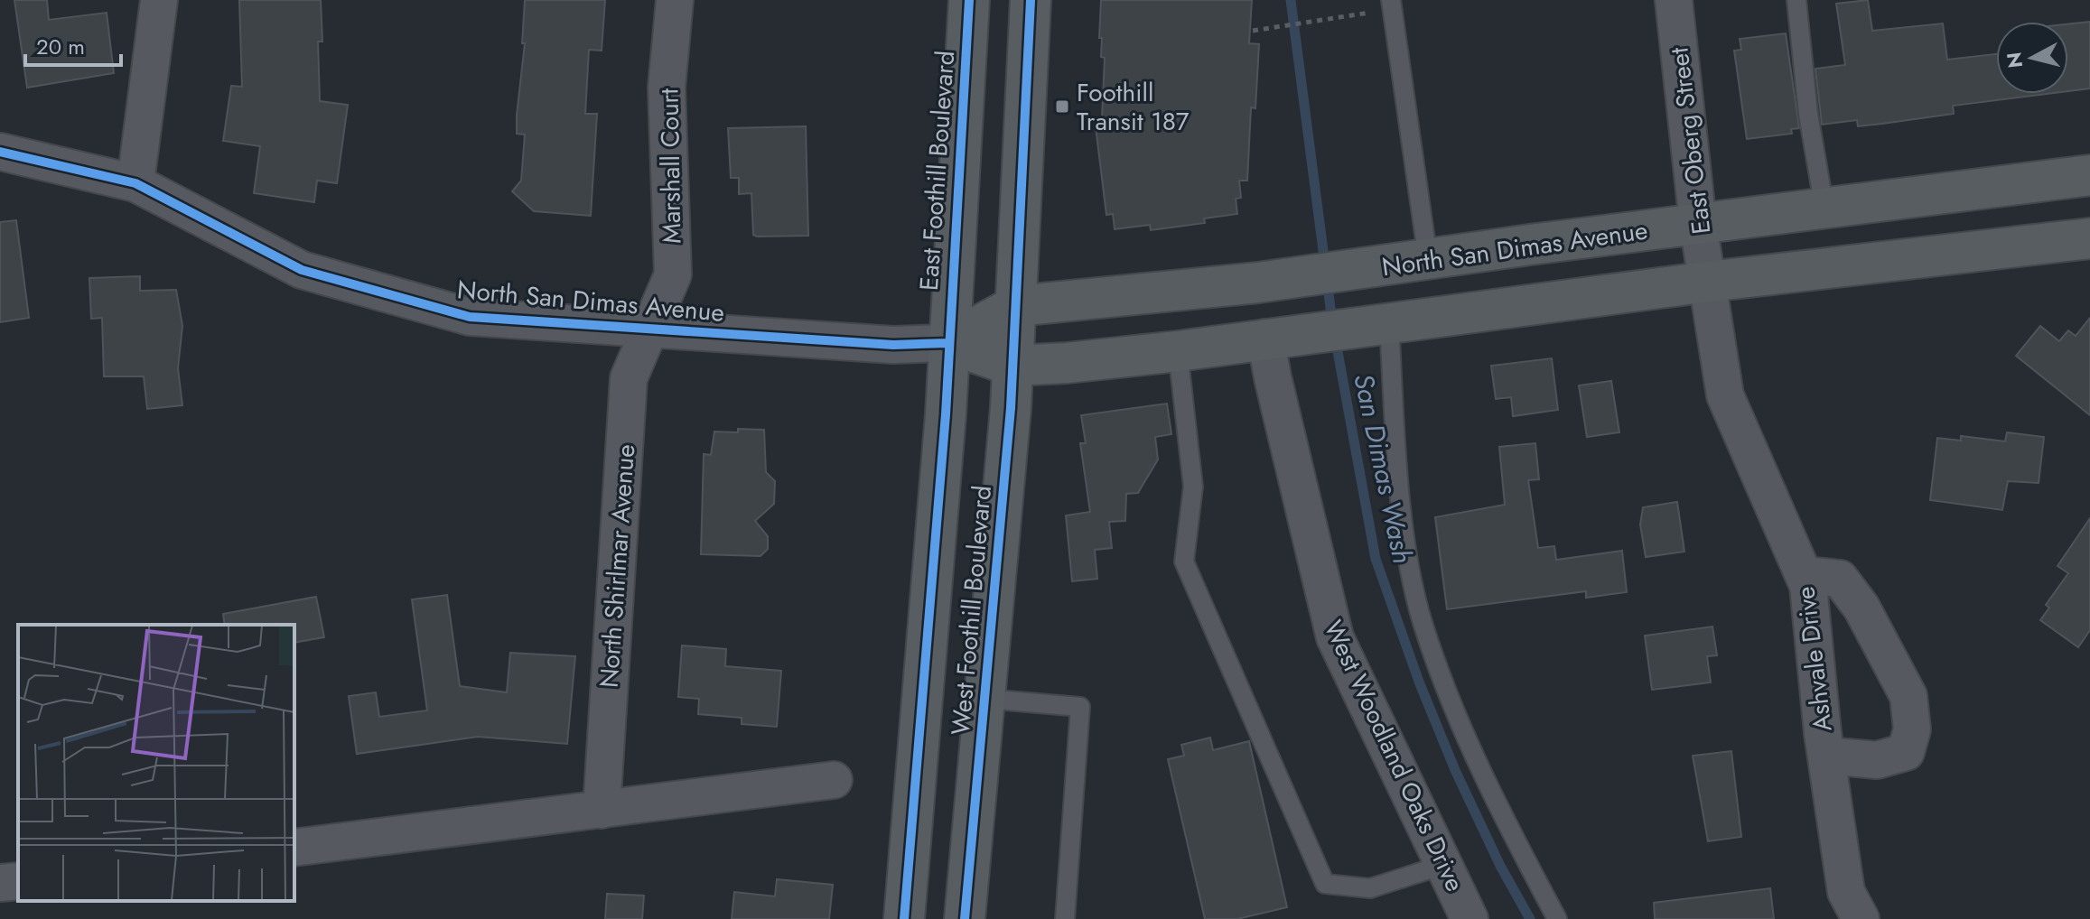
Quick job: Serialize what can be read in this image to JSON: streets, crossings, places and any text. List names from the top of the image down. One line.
{"streets":{"main road":["East Foothill Boulevard","North San Dimas Avenue","West Foothill Boulevard"],"street":["East Oberg Street","Marshall Court","North Shirlmar Avenue","Ashvale Drive","West Woodland Oaks Drive"]},"crossings":[["East Oberg Street","North San Dimas Avenue"],["East Oberg Street","Ashvale Drive"],["Marshall Court","North San Dimas Avenue"],["Marshall Court","North Shirlmar Avenue"],["East Foothill Boulevard","North San Dimas Avenue"],["East Foothill Boulevard","West Foothill Boulevard"],["North San Dimas Avenue","North Shirlmar Avenue"],["North San Dimas Avenue","West Foothill Boulevard"],["North San Dimas Avenue","Ashvale Drive"],["North San Dimas Avenue","West Woodland Oaks Drive"]],"water":["San Dimas Wash"],"places":{"transit":["Foothill Transit 187"]},"scale_bar":"20 m","north":"left"}
